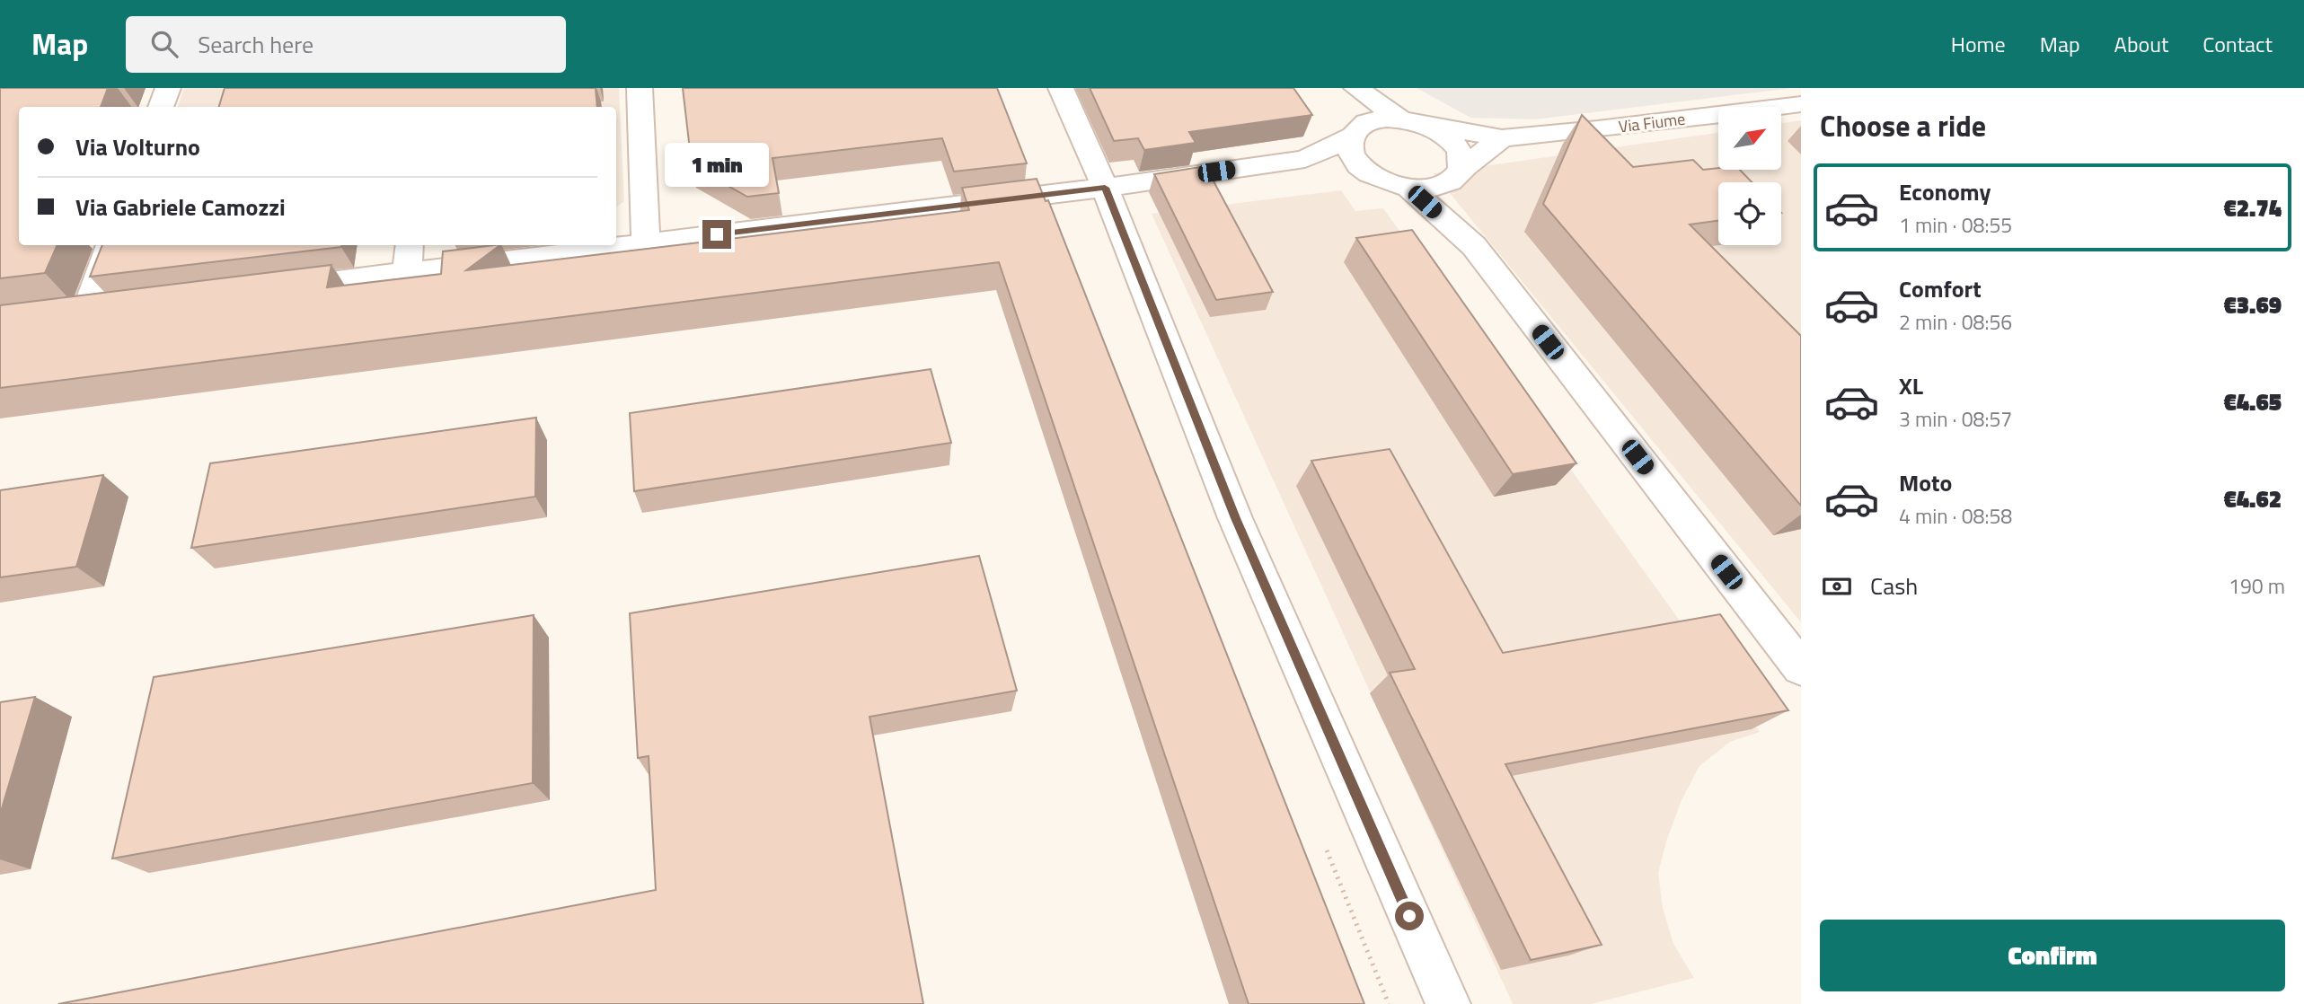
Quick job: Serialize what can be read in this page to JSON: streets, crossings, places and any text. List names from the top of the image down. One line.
{"streets":{"street":["Via Fiume"]},"north":"top right","page":{"header":"Map","search":"Search here","nav":["Home","Map","About","Contact"],"heading":"Choose a ride","banner":["Via Volturno","Via Gabriele Camozzi"],"bubble":"1 min","list":[{"name":"Economy","note":"1 min · 08:55","value":"€2.74"},{"name":"Comfort","note":"2 min · 08:56","value":"€3.69"},{"name":"XL","note":"3 min · 08:57","value":"€4.65"},{"name":"Moto","note":"4 min · 08:58","value":"€4.62"}],"pay":["Cash","190 m"],"buttons":"Confirm"}}
